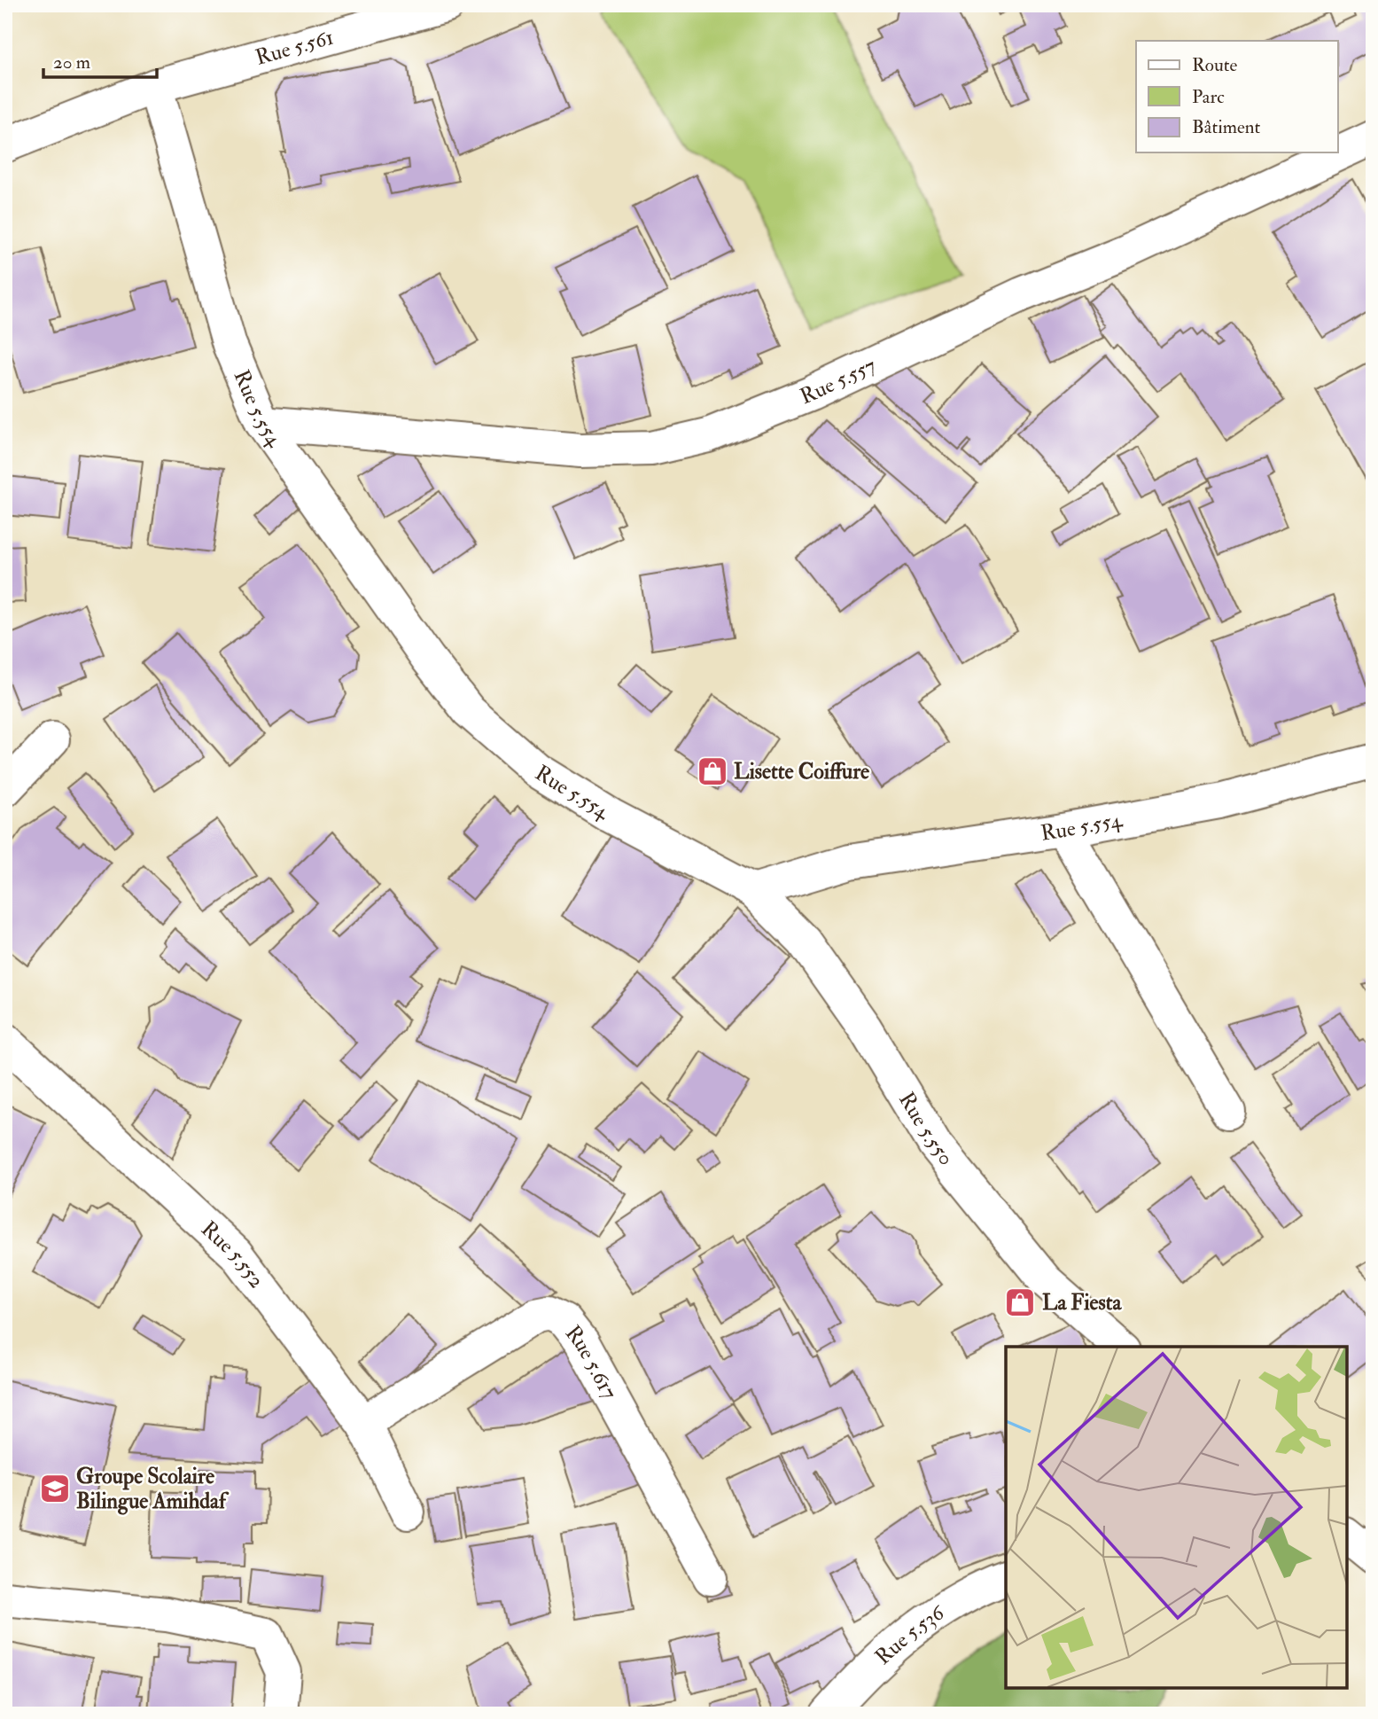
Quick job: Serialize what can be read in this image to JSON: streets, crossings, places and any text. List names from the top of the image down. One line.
{"streets":{"street":["Rue 5.561","Rue 5.557","Rue 5.554","Rue 5.550","Rue 5.552","Rue 5.617","Rue 5.536"]},"crossings":[["Rue 5.561","Rue 5.554"],["Rue 5.557","Rue 5.554"],["Rue 5.554","Rue 5.550"],["Rue 5.552","Rue 5.617"]],"places":{"shop":["Lisette Coiffure","La Fiesta"],"school or university":["Groupe Scolaire Bilingue Amihdaf"]},"legend":["Route","Parc","Bâtiment"],"scale_bar":"20 m"}
